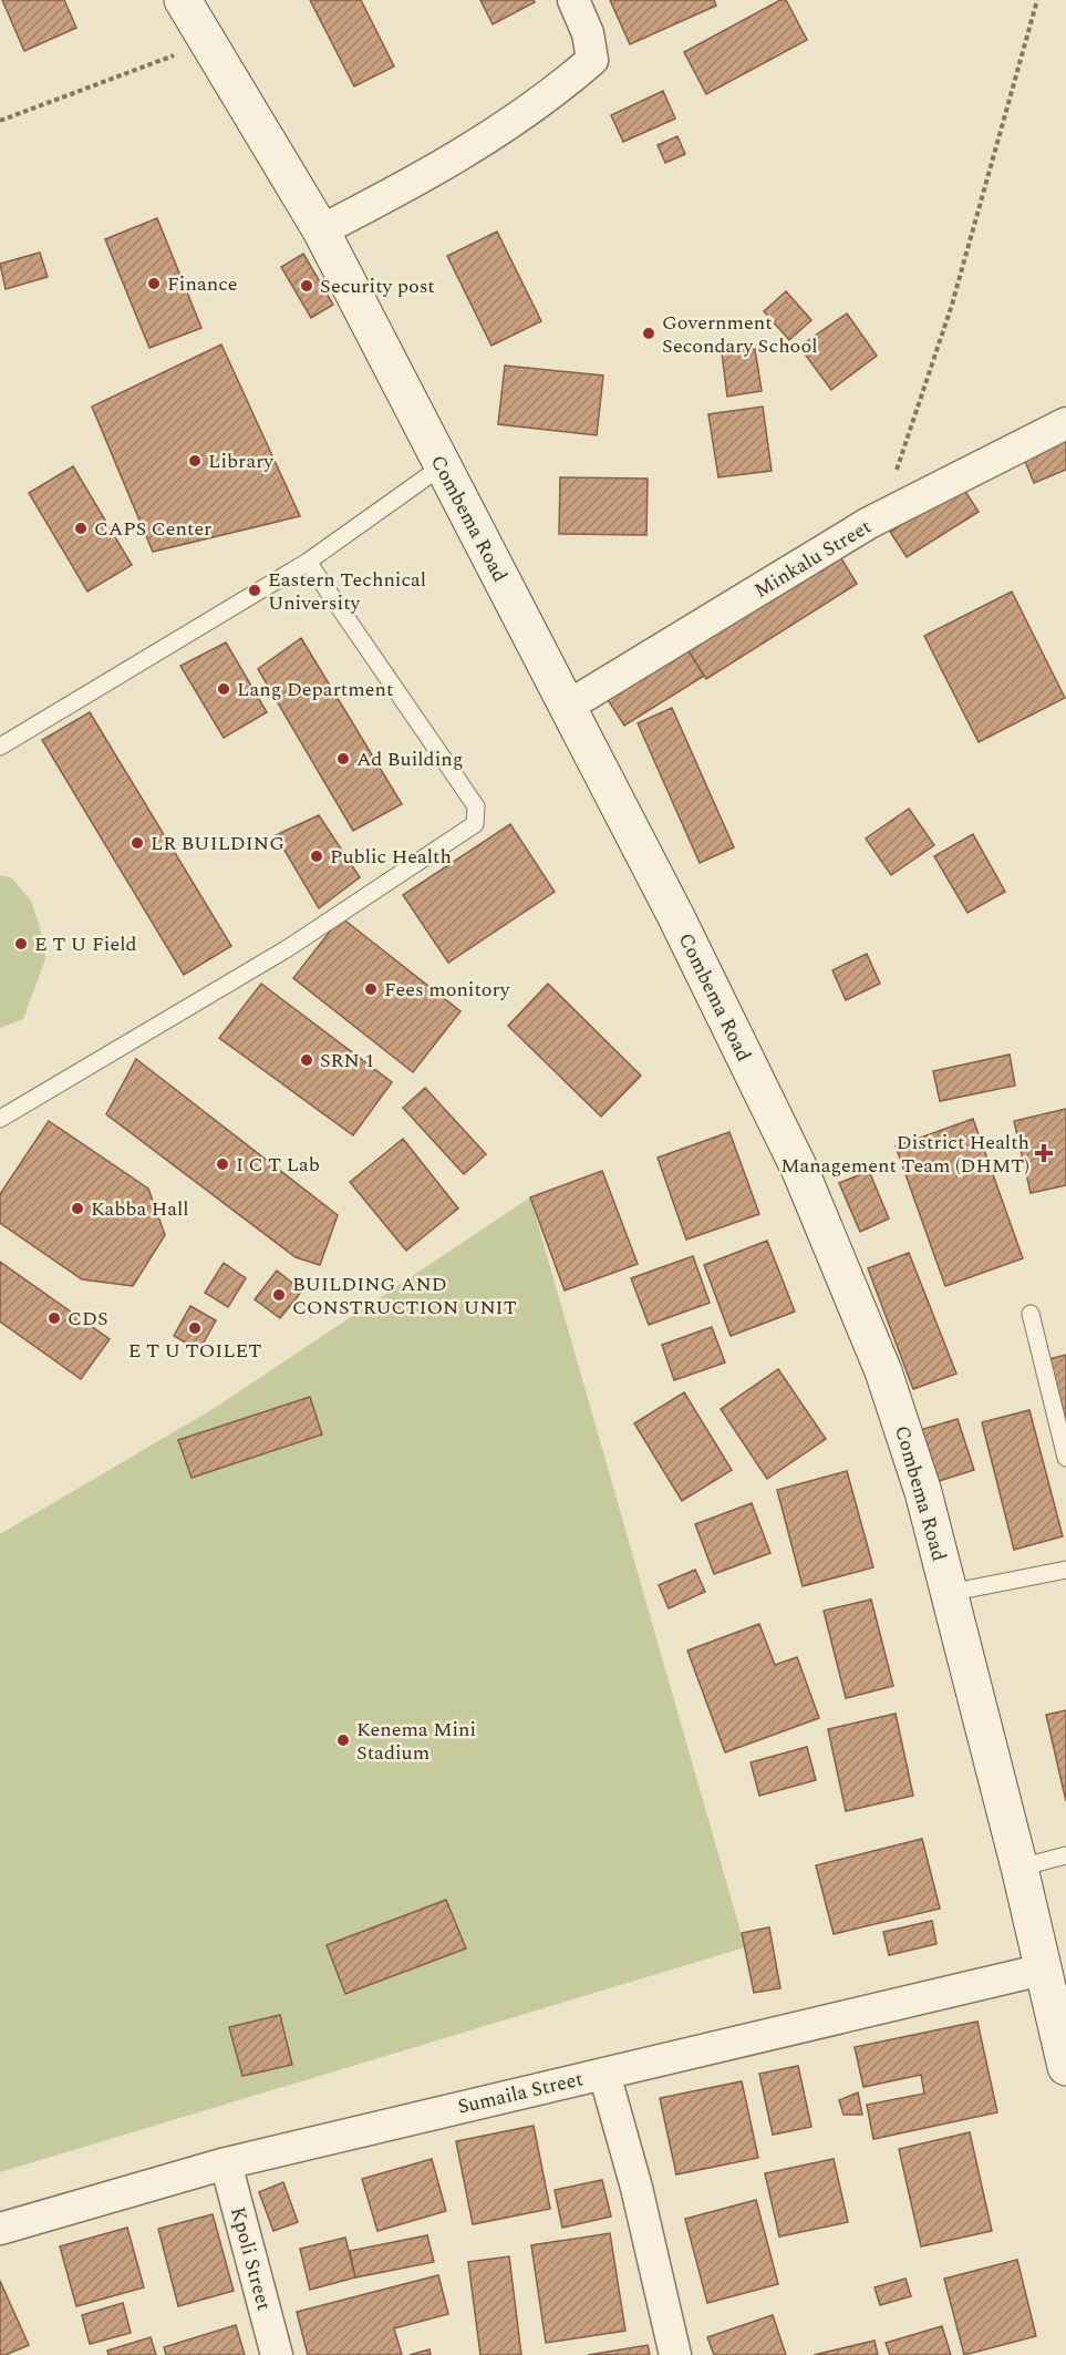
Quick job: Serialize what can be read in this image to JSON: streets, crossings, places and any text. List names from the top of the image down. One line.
{"streets":{"street":["Combema Road","Minkalu Street","Sumaila Street","Kpoli Street"]},"crossings":[["Combema Road","Minkalu Street"],["Combema Road","Sumaila Street"],["Sumaila Street","Kpoli Street"]],"places":{"other":["Finance","Security post","Government Secondary School","Library","CAPS Center","Eastern Technical University","Lang Department","Ad Building","LR BUILDING","Public Health","E T U Field","Fees monitory","SRN 1","I C T Lab","Kabba Hall","BUILDING AND CONSTRUCTION UNIT","CDS","E T U TOILET","Kenema Mini Stadium"],"health":["District Health Management Team (DHMT)"]}}
